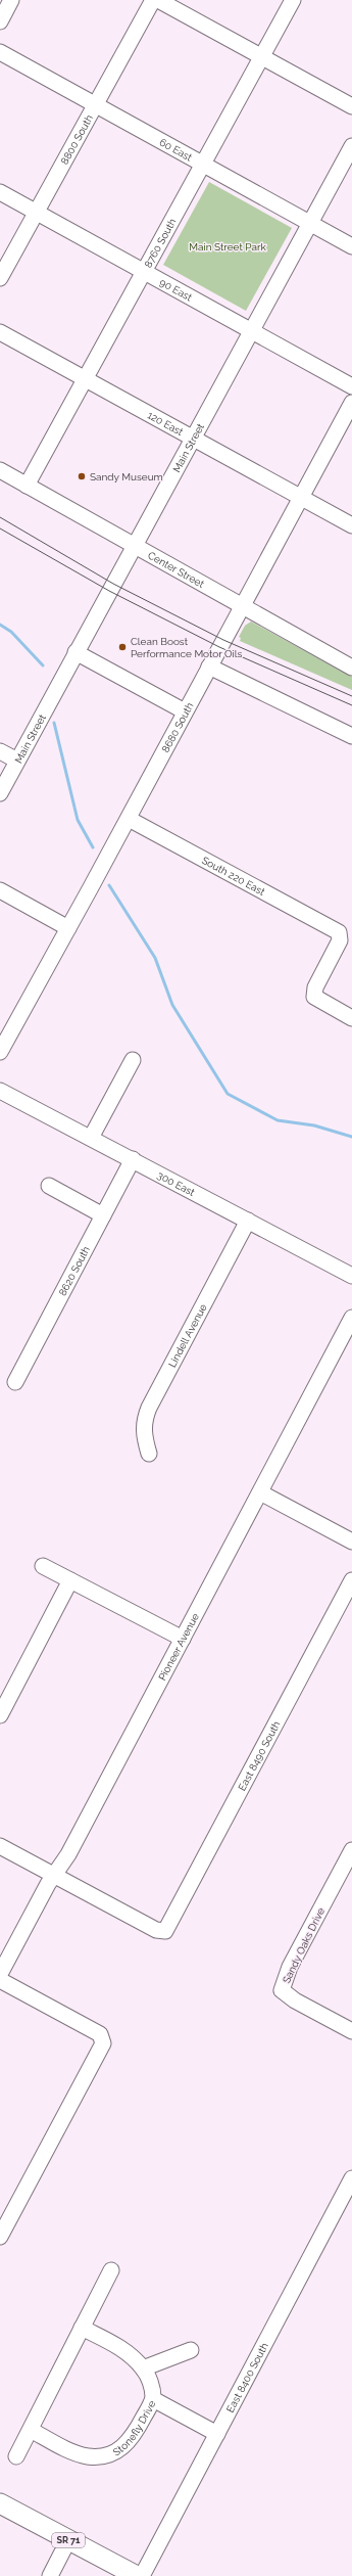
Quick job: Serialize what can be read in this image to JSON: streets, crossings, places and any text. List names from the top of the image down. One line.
{"streets":{"main road":["SR 71"],"street":["8800 South","60 East","8760 South","90 East","120 East","Main Street","Center Street","8680 South","South 220 East","300 East","8620 South","Lindell Avenue","Pioneer Avenue","East 8490 South","Sandy Oaks Drive","East 8400 South","Stonefly Drive"]},"crossings":[["8800 South","60 East"],["8800 South","90 East"],["60 East","8760 South"],["60 East","Main Street"],["8760 South","90 East"],["8760 South","120 East"],["8760 South","Center Street"],["90 East","Main Street"],["120 East","Main Street"],["120 East","8680 South"],["Main Street","Center Street"],["Center Street","8680 South"],["8680 South","South 220 East"],["300 East","8620 South"],["300 East","Lindell Avenue"],["Pioneer Avenue","East 8490 South"]],"parks":["Main Street Park"],"places":["Sandy Museum","Clean Boost Performance Motor Oils"]}
